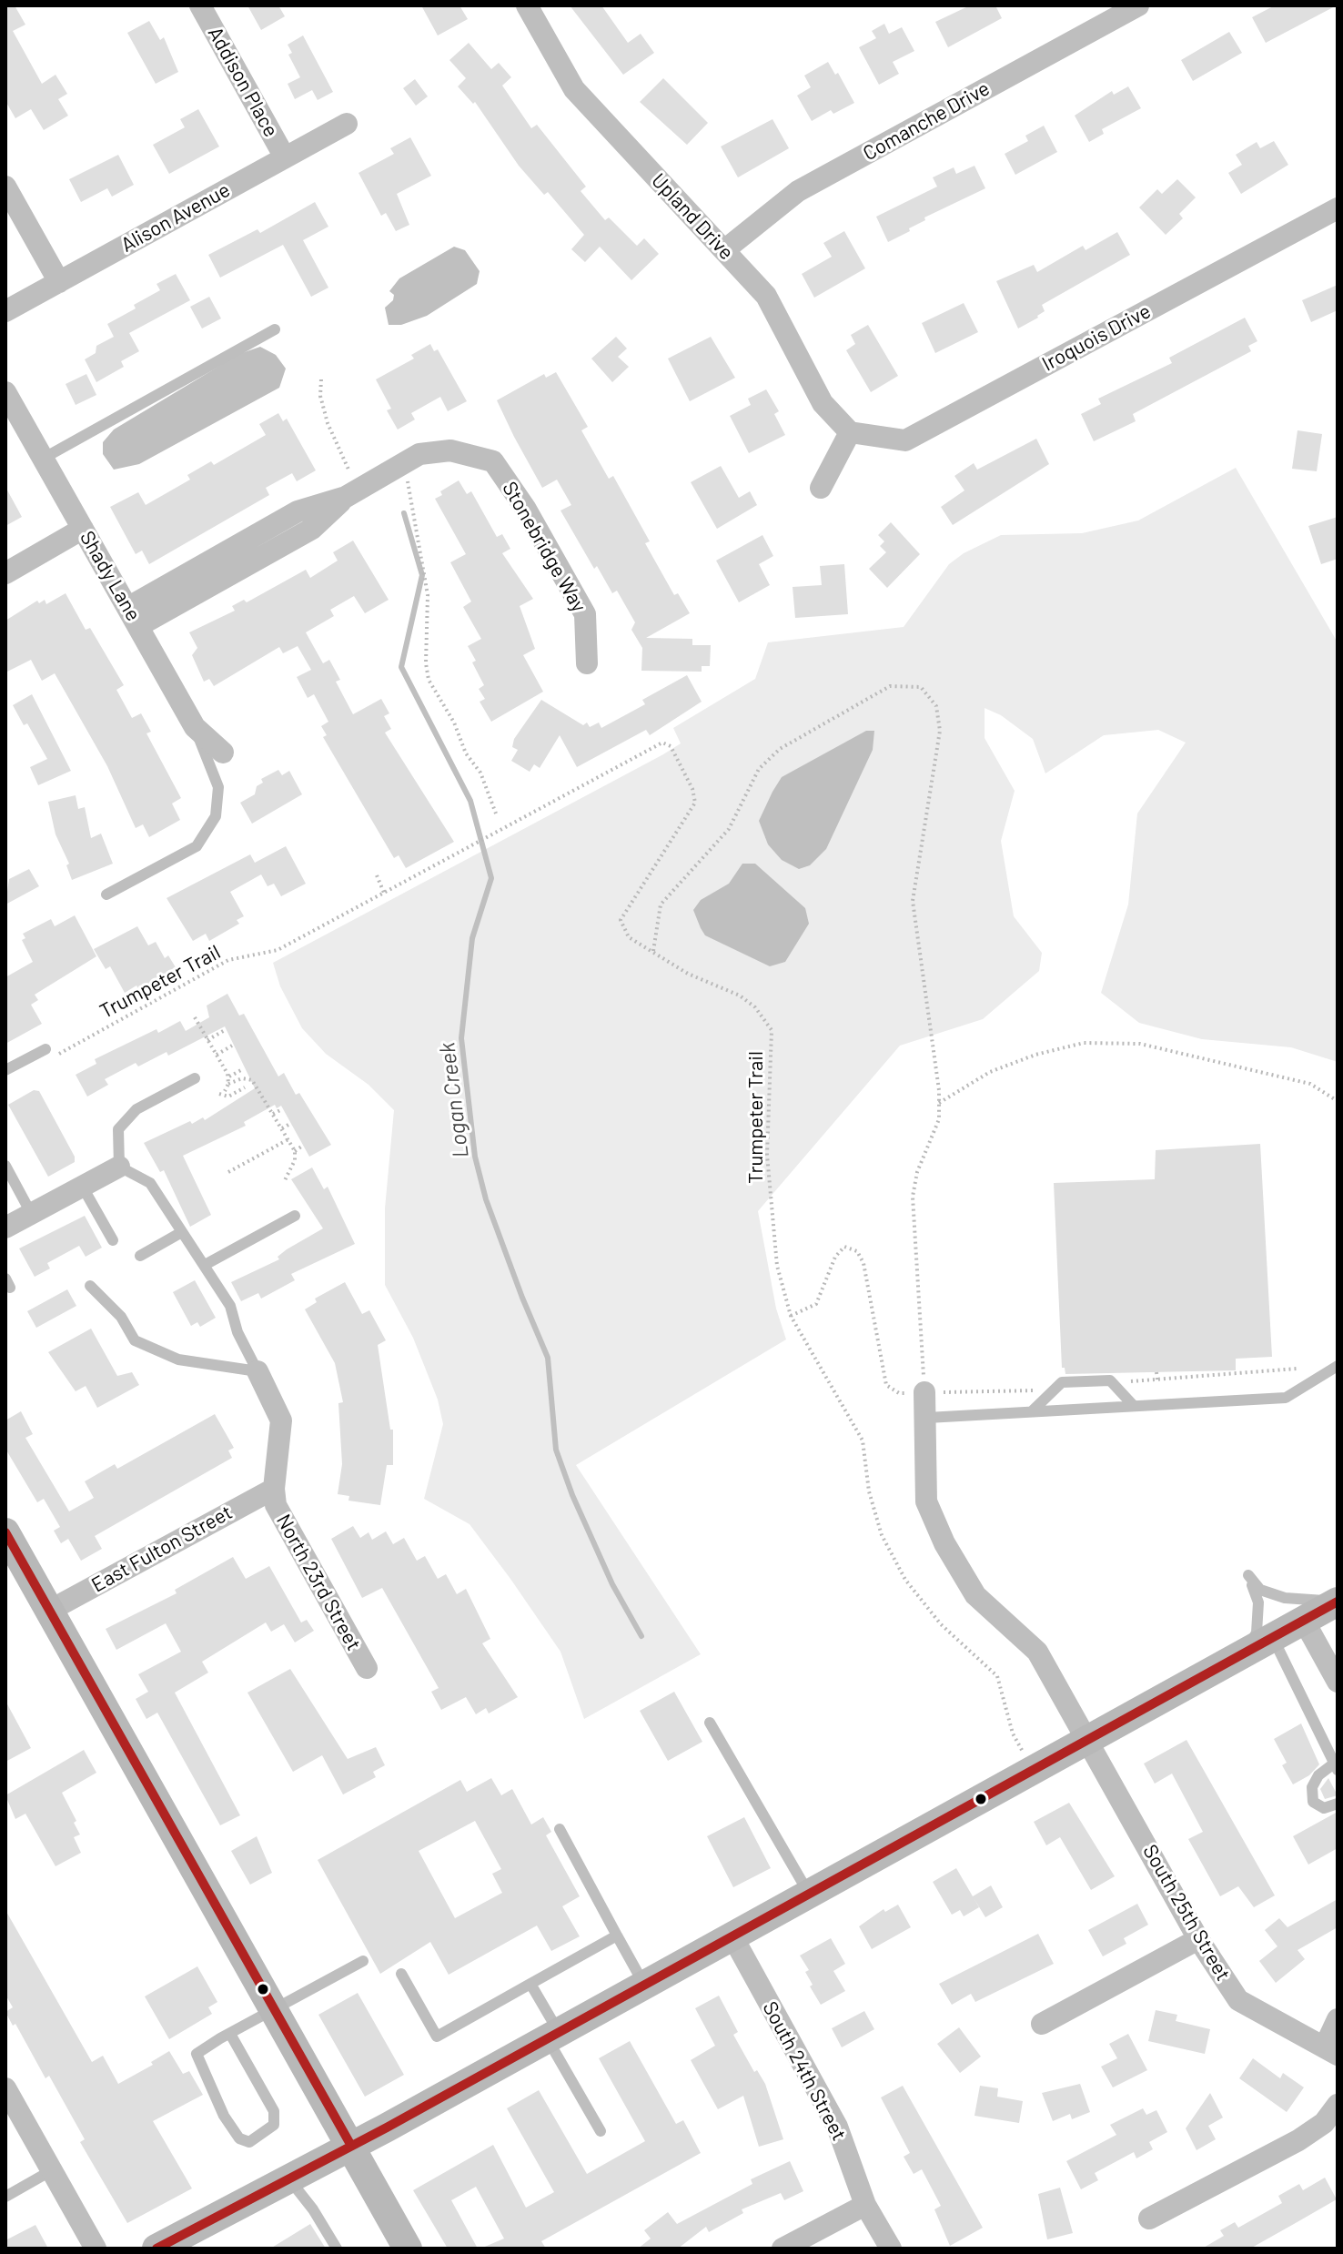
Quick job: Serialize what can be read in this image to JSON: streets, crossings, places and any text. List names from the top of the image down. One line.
{"streets":{"street":["Addison Place","Comanche Drive","Upland Drive","Alison Avenue","Iroquois Drive","Stonebridge Way","Shady Lane","East Fulton Street","North 23rd Street","South 25th Street","South 24th Street"],"path":["Trumpeter Trail"]},"crossings":[["Addison Place","Alison Avenue"],["Comanche Drive","Upland Drive"],["Upland Drive","Iroquois Drive"],["Stonebridge Way","Shady Lane"],["East Fulton Street","North 23rd Street"]],"water":["Logan Creek"]}
